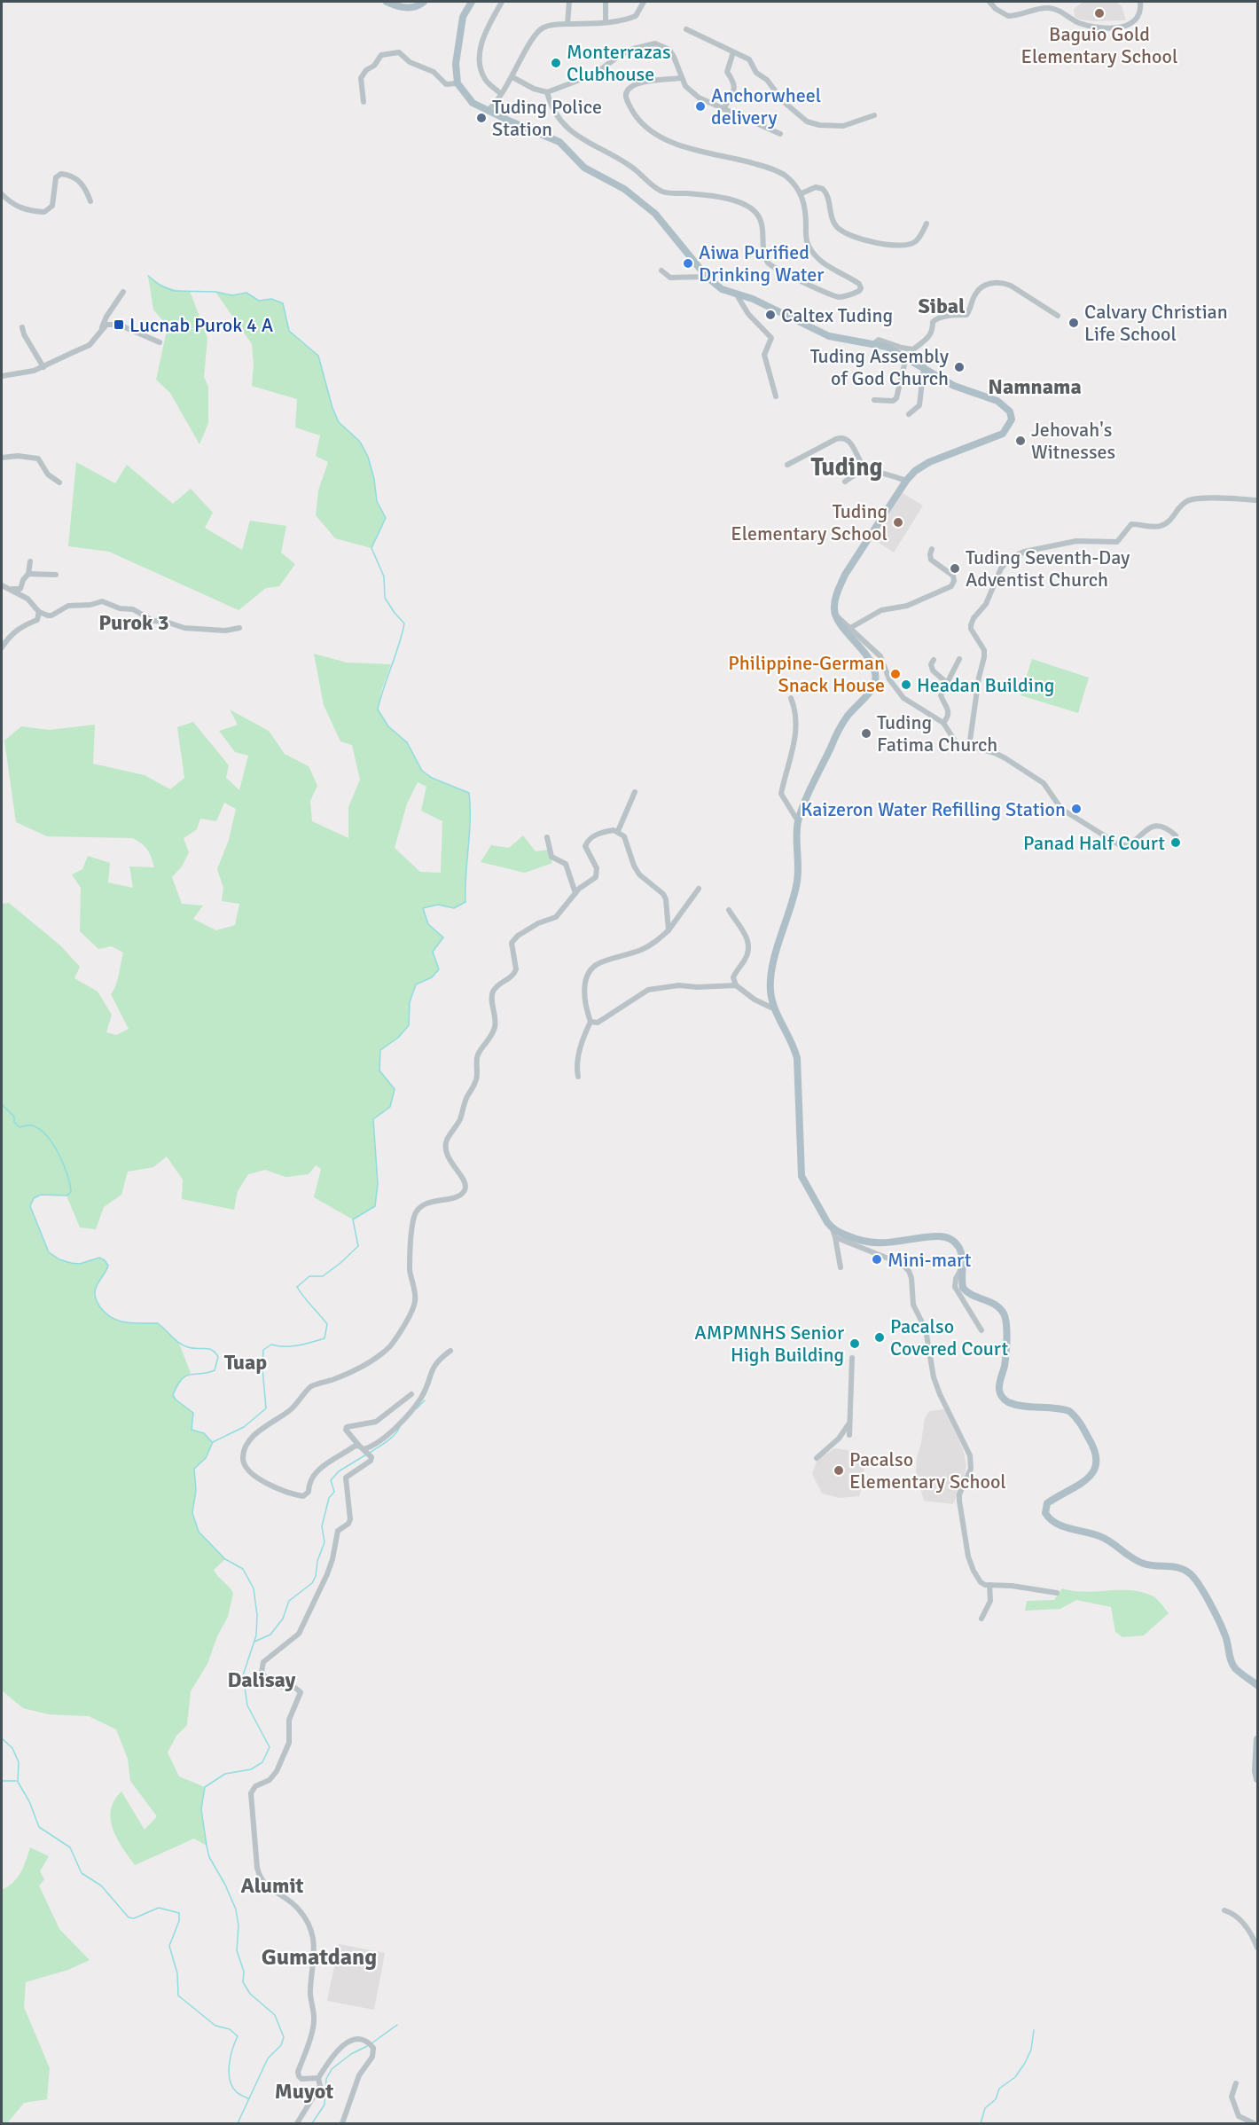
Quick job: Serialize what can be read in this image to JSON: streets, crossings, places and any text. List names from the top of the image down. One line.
{"districts":["Sibal","Namnama","Tuding","Purok 3","Tuap","Dalisay","Alumit","Gumatdang","Muyot"],"places":{"other":["Baguio Gold Elementary School","Monterrazas Clubhouse","Anchorwheel delivery","Tuding Police Station","Aiwa Purified Drinking Water","Caltex Tuding","Calvary Christian Life School","Tuding Assembly of God Church","Jehovah's Witnesses","Tuding Elementary School","Tuding Seventh-Day Adventist Church","Philippine-German Snack House","Headan Building","Tuding Fatima Church","Kaizeron Water Refilling Station","Panad Half Court","Mini-mart","Pacalso Covered Court","AMPMNHS Senior High Building","Pacalso Elementary School"],"transit":["Lucnab Purok 4 A"]}}
